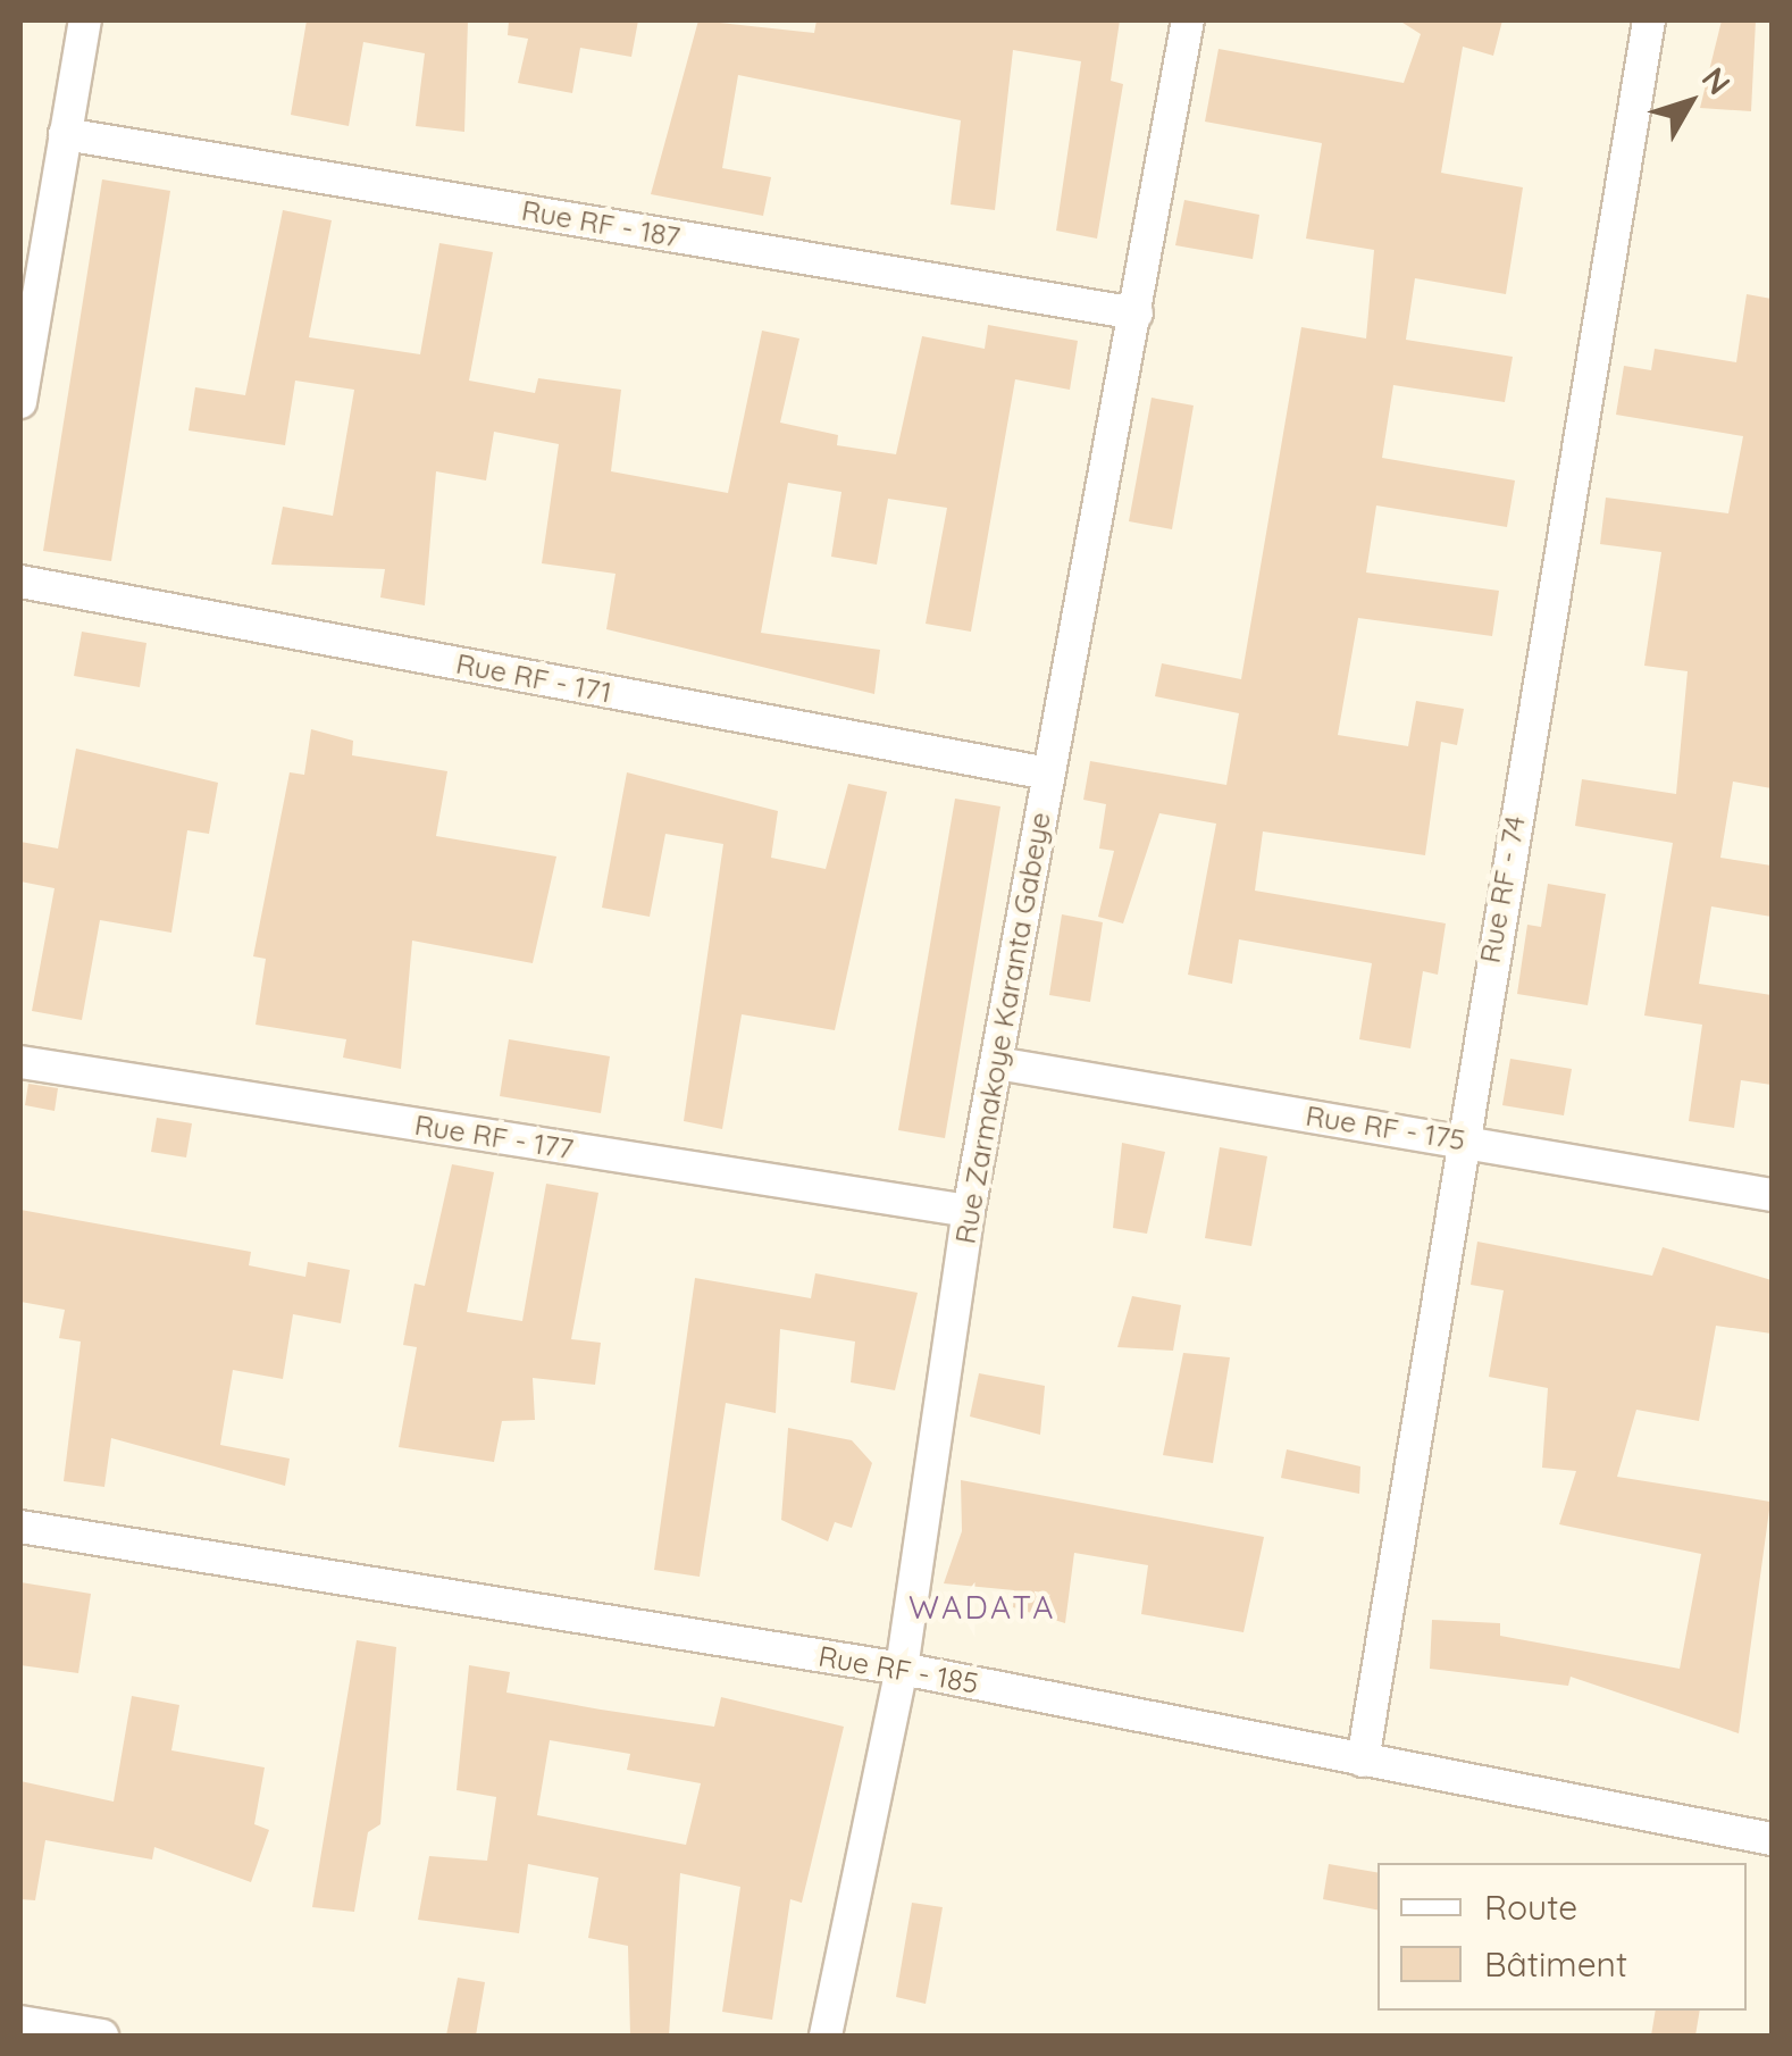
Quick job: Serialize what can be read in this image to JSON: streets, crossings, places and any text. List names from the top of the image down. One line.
{"streets":{"street":["Rue RF - 187","Rue RF - 171","Rue RF - 74","Rue Zarmakoye Karanta Gabeye","Rue RF - 175","Rue RF - 177","Rue RF - 185"]},"crossings":[["Rue RF - 187","Rue Zarmakoye Karanta Gabeye"],["Rue RF - 171","Rue Zarmakoye Karanta Gabeye"],["Rue RF - 74","Rue RF - 175"],["Rue RF - 74","Rue RF - 185"],["Rue Zarmakoye Karanta Gabeye","Rue RF - 175"],["Rue Zarmakoye Karanta Gabeye","Rue RF - 177"],["Rue Zarmakoye Karanta Gabeye","Rue RF - 185"]],"districts":["WADATA"],"legend":["Route","Bâtiment"],"north":"top right"}
